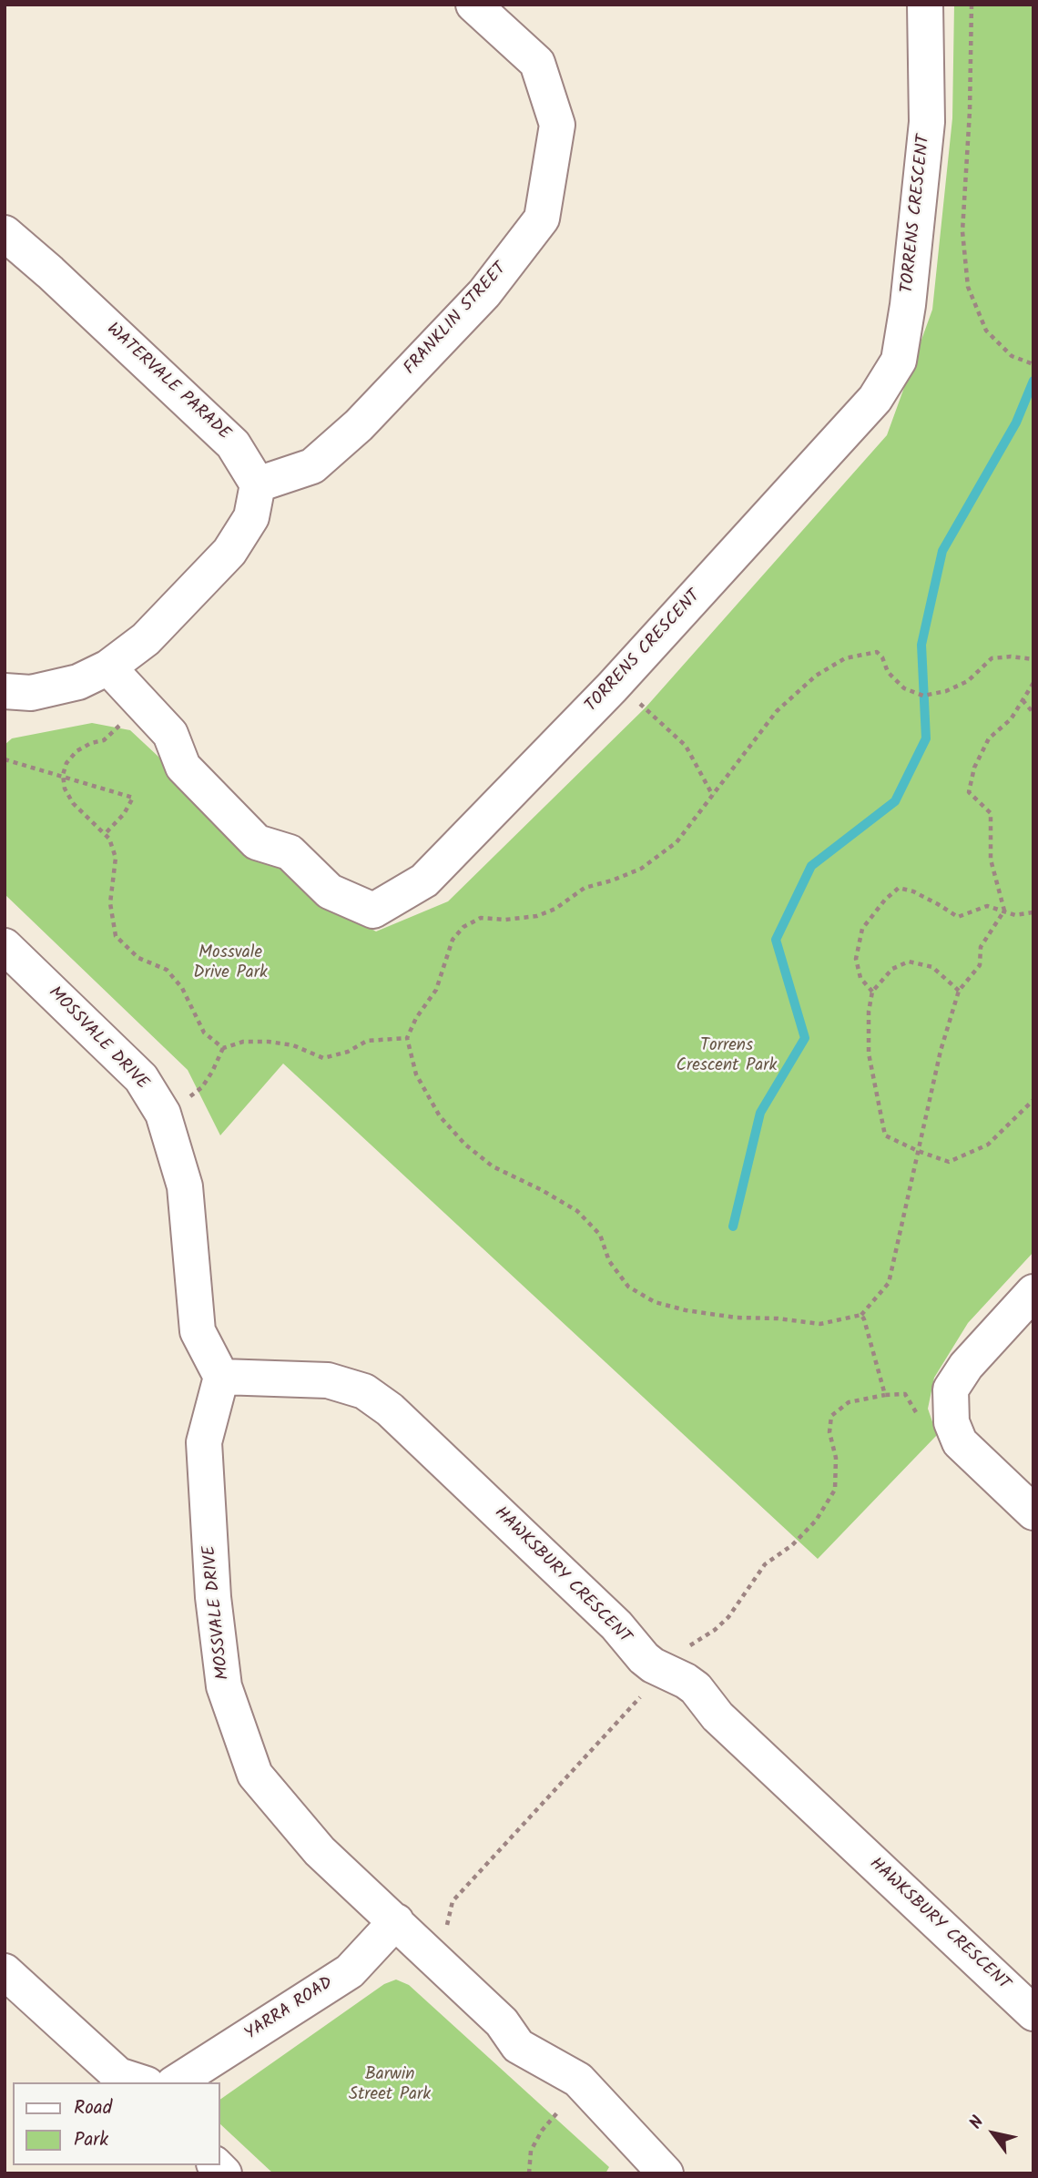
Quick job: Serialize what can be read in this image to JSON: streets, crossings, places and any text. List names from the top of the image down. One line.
{"streets":{"street":["TORRENS CRESCENT","FRANKLIN STREET","WATERVALE PARADE","MOSSVALE DRIVE","HAWKSBURY CRESCENT","YARRA ROAD"]},"crossings":[["FRANKLIN STREET","WATERVALE PARADE"],["MOSSVALE DRIVE","HAWKSBURY CRESCENT"],["MOSSVALE DRIVE","YARRA ROAD"]],"parks":["Mossvale Drive Park","Torrens Crescent Park","Barwin Street Park"],"legend":["Road","Park"],"north":"top left"}
